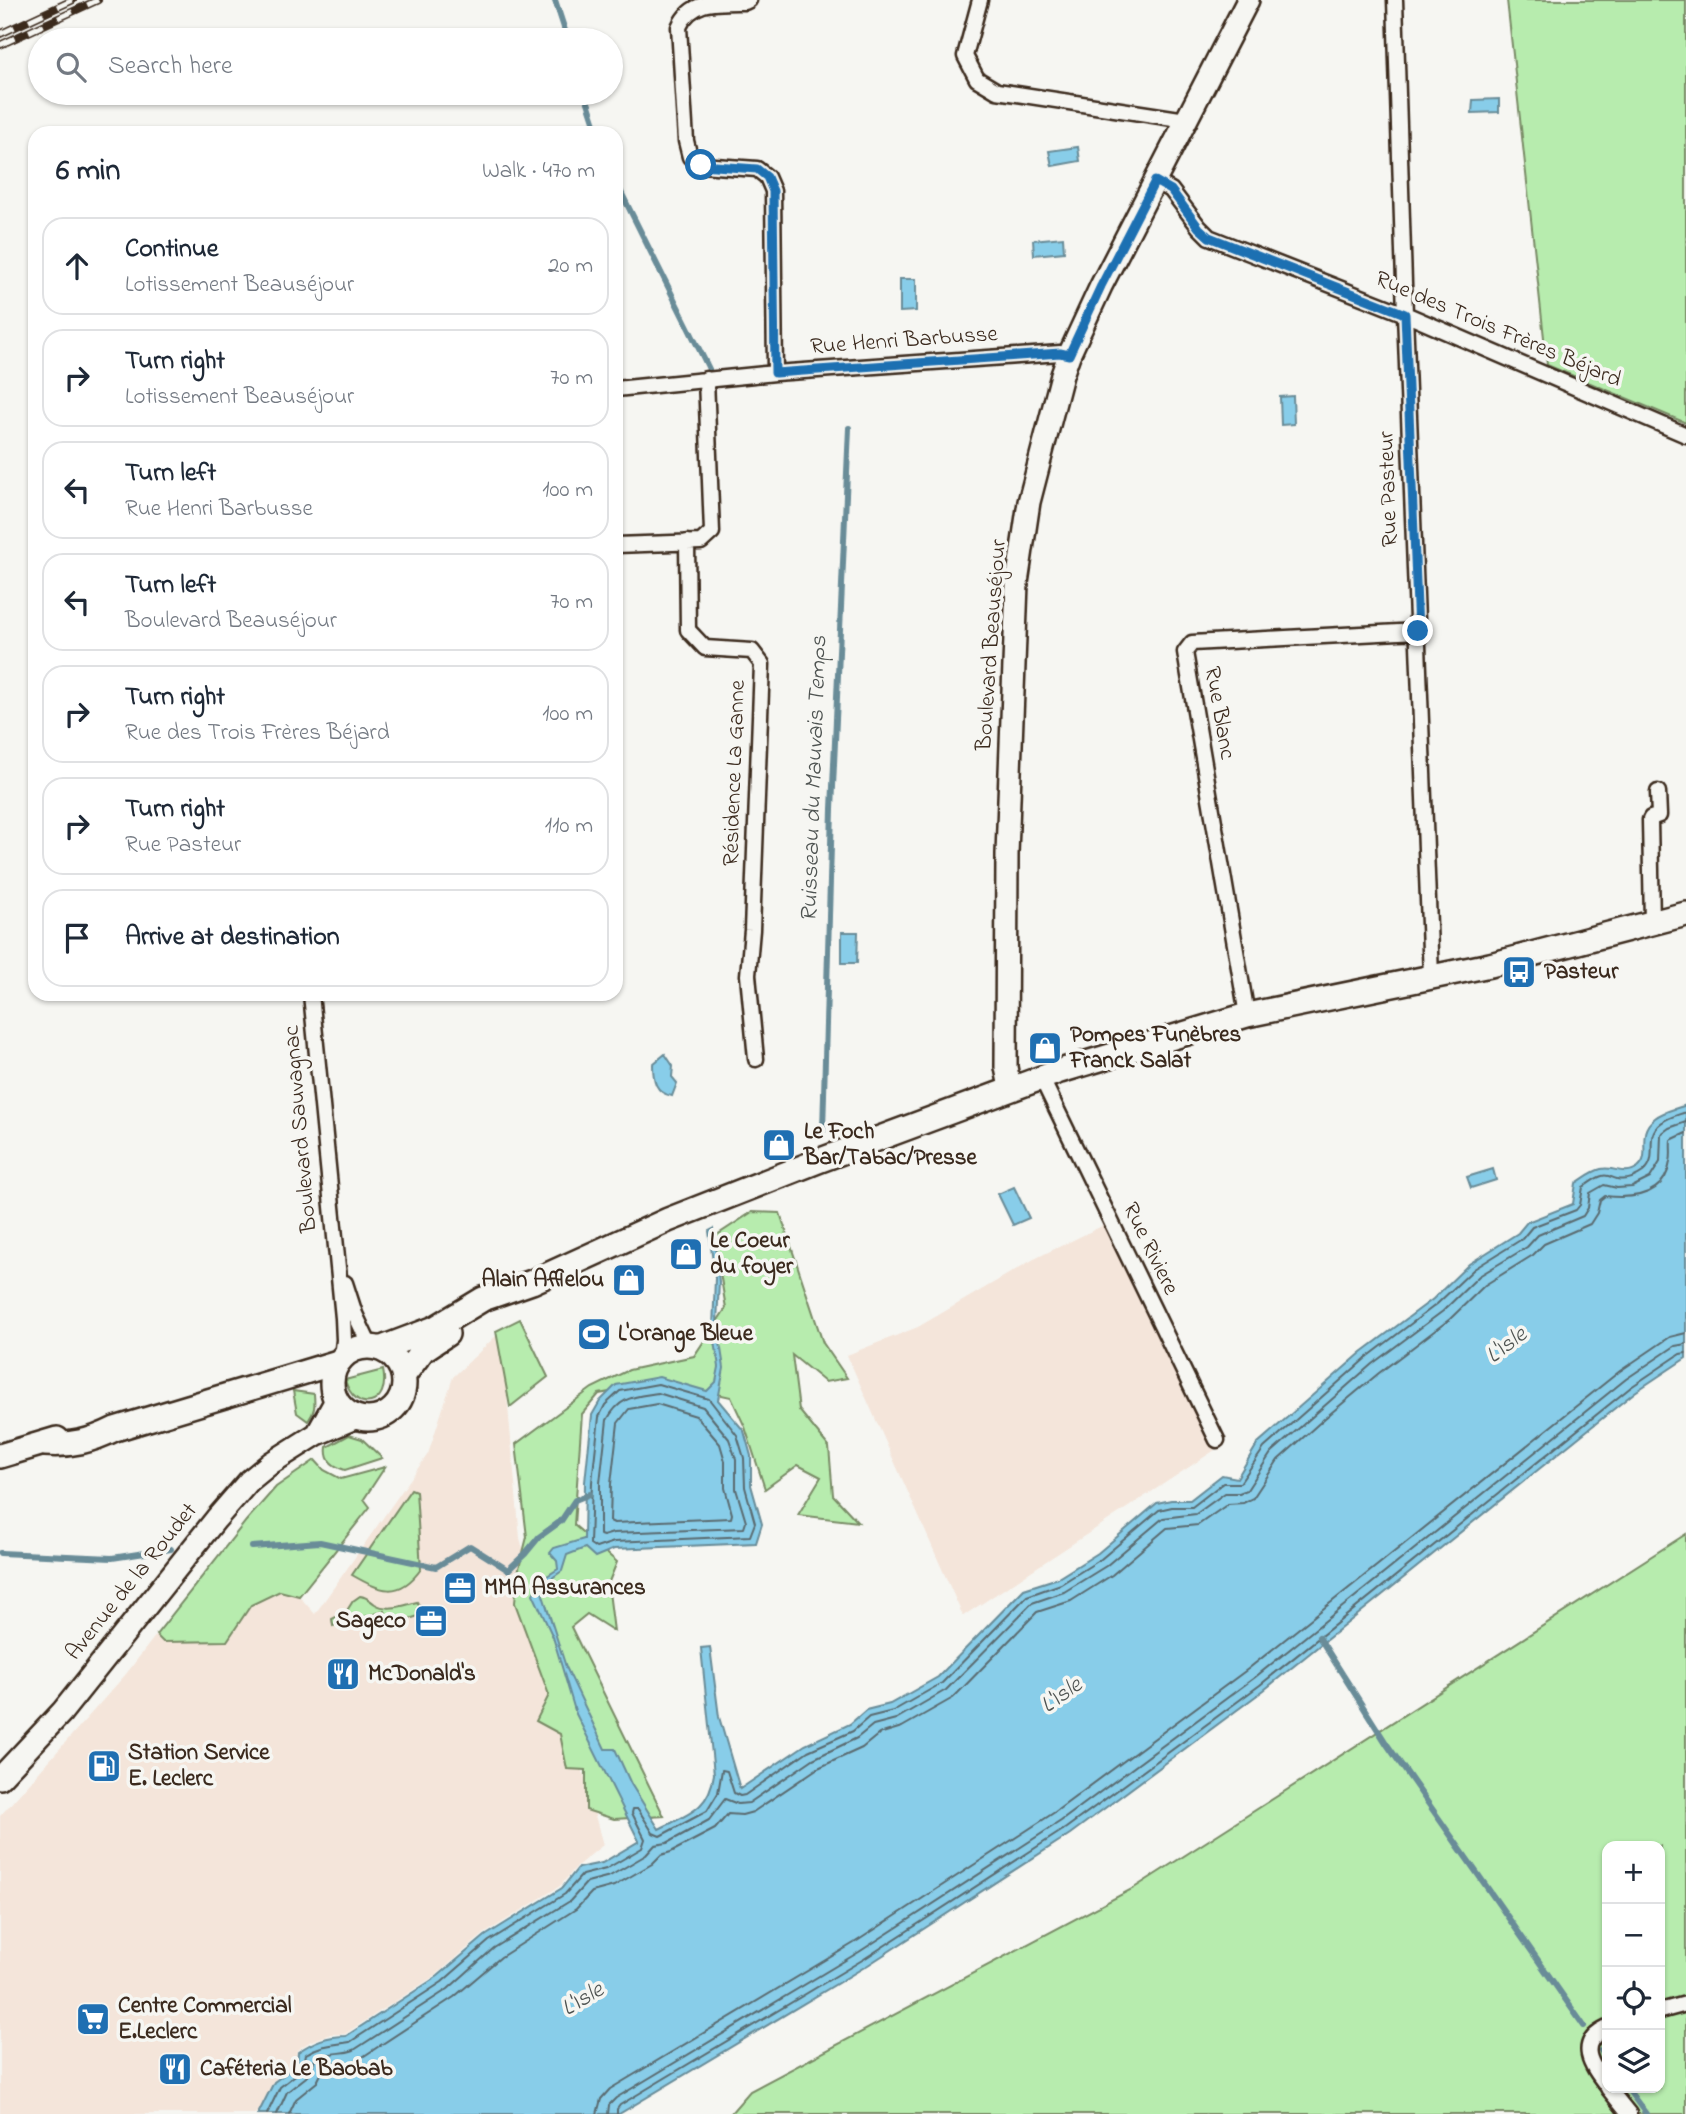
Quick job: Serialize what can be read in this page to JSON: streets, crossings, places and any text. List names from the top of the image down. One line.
{"streets":{"street":["Rue des Trois Frères Béjard","Rue Henri Barbusse","Rue Pasteur","Boulevard Beauséjour","Rue Blanc","Résidence La Ganne","Boulevard Sauvagnac","Rue Riviere","Avenue de la Roudet"]},"crossings":[["Rue des Trois Frères Béjard","Rue Pasteur"],["Rue des Trois Frères Béjard","Boulevard Beauséjour"],["Rue Henri Barbusse","Boulevard Beauséjour"],["Rue Pasteur","Rue Blanc"],["Boulevard Sauvagnac","Avenue de la Roudet"]],"water":["Ruisseau du Mauvais Temps","L'Isle"],"places":{"bus stop":["Pasteur"],"shop":["Pompes Funèbres Franck Salat","Le Foch Bar/Tabac/Presse","Le Coeur du foyer","Alain Afflelou"],"sports":["L'Orange Bleue"],"office":["MMA Assurances","Sageco"],"restaurant":["McDonald's","Caféteria Le Baobab"],"fuel station":["Station Service E. Leclerc"],"supermarket":["Centre Commercial E.Leclerc"]},"page":{"search":"Search here","heading":["6 min","Walk · 470 m"],"list":[["Continue","Lotissement Beauséjour","20 m"],["Turn right","Lotissement Beauséjour","70 m"],["Turn left","Rue Henri Barbusse","100 m"],["Turn left","Boulevard Beauséjour","70 m"],["Turn right","Rue des Trois Frères Béjard","100 m"],["Turn right","Rue Pasteur","110 m"],"Arrive at destination"],"map_buttons":["+","−"]}}
